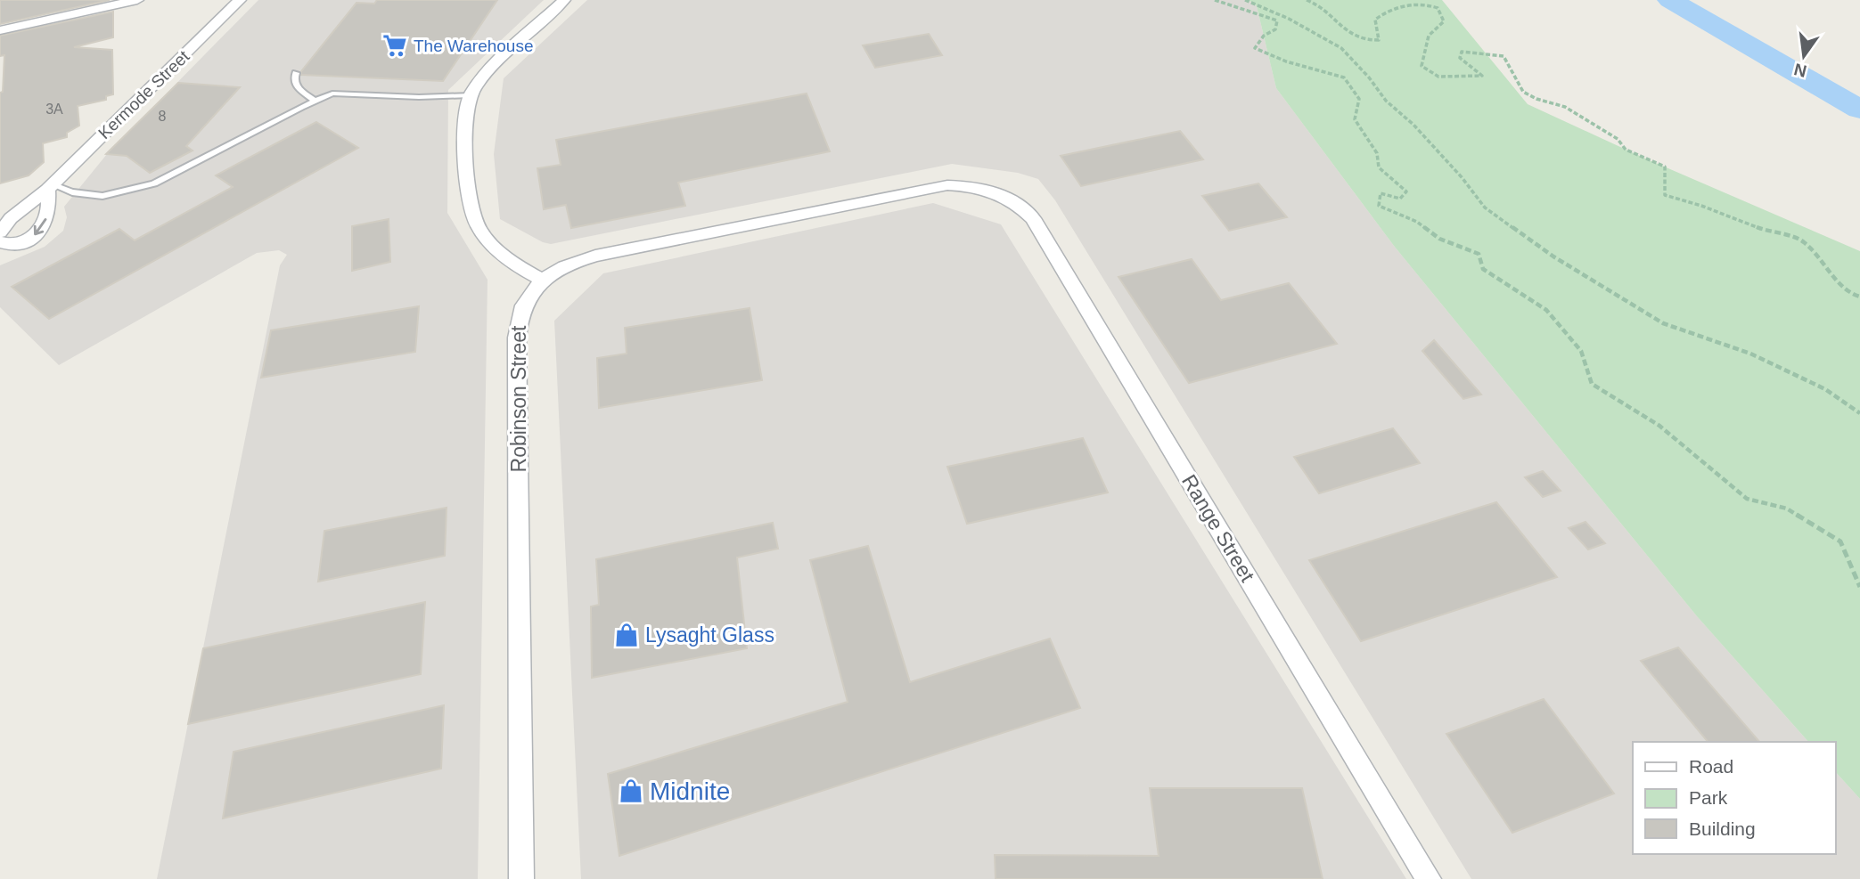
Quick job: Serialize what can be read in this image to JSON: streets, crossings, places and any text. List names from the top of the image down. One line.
{"streets":{"street":["Kermode Street","Robinson Street","Range Street"]},"crossings":[["Robinson Street","Range Street"]],"places":{"supermarket":["The Warehouse"],"shop":["Lysaght Glass","Midnite"]},"house_numbers":["3A","8"],"legend":["Road","Park","Building"],"north":"bottom"}
